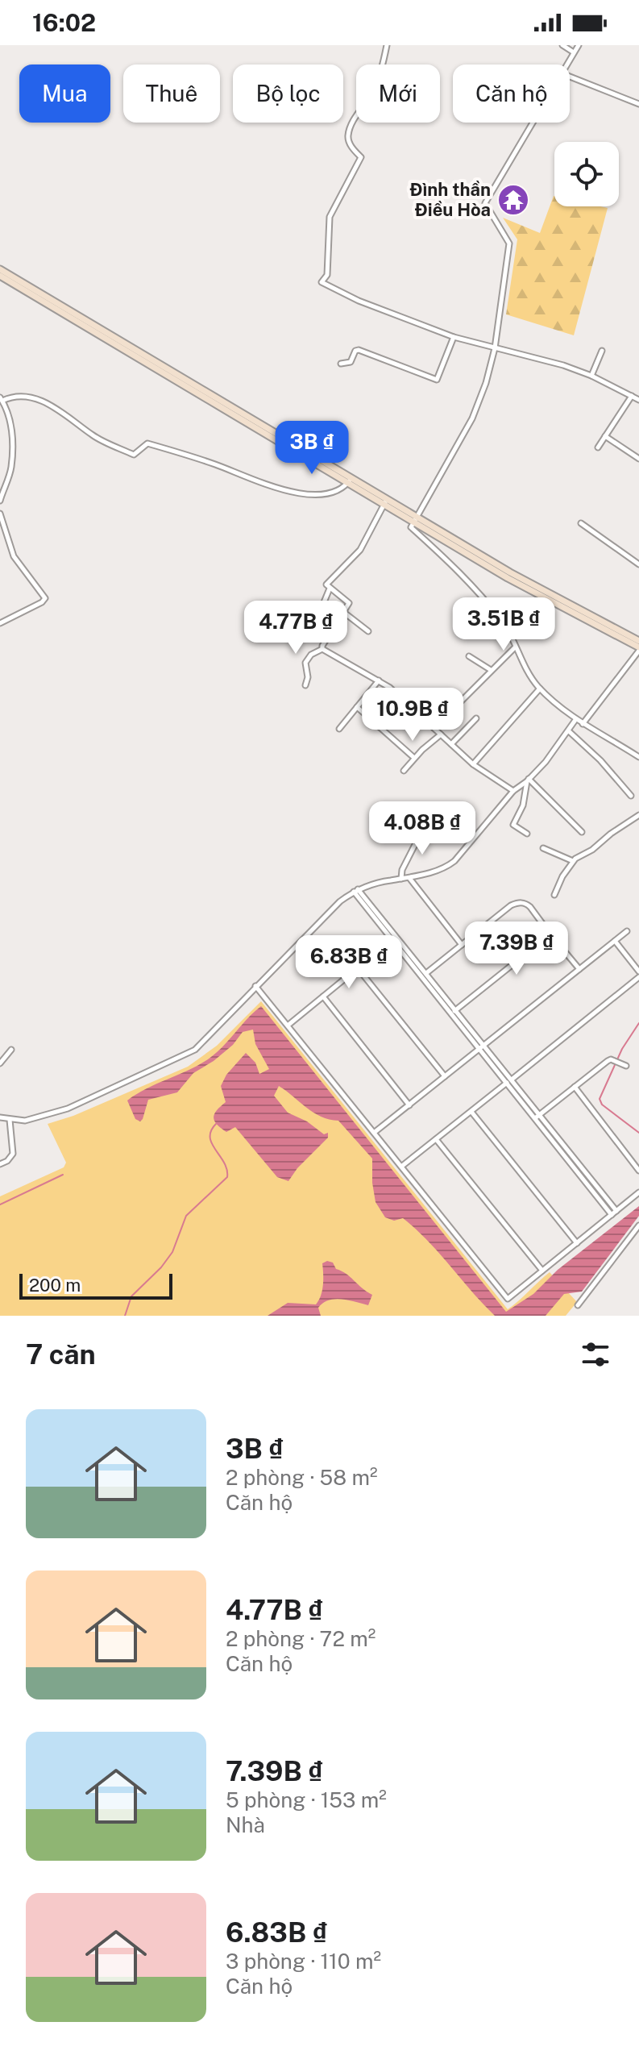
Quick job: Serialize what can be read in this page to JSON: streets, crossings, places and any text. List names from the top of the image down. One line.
{"places":{"temple":["Đình thần Điều Hòa"]},"scale_bar":"200 m","page":{"status":"16:02","chip":["Mua","Thuê","Bộ lọc","Mới","Căn hộ"],"price":["3B ₫","3.51B ₫","4.77B ₫","10.9B ₫","4.08B ₫","7.39B ₫","6.83B ₫"],"scale":"200 m","heading":"7 căn","list":[{"name":"3B ₫","note":"2 phòng · 58 m² · Căn hộ"},{"name":"4.77B ₫","note":"2 phòng · 72 m² · Căn hộ"},{"name":"7.39B ₫","note":"5 phòng · 153 m² · Nhà"},{"name":"6.83B ₫","note":"3 phòng · 110 m² · Căn hộ"}]}}
